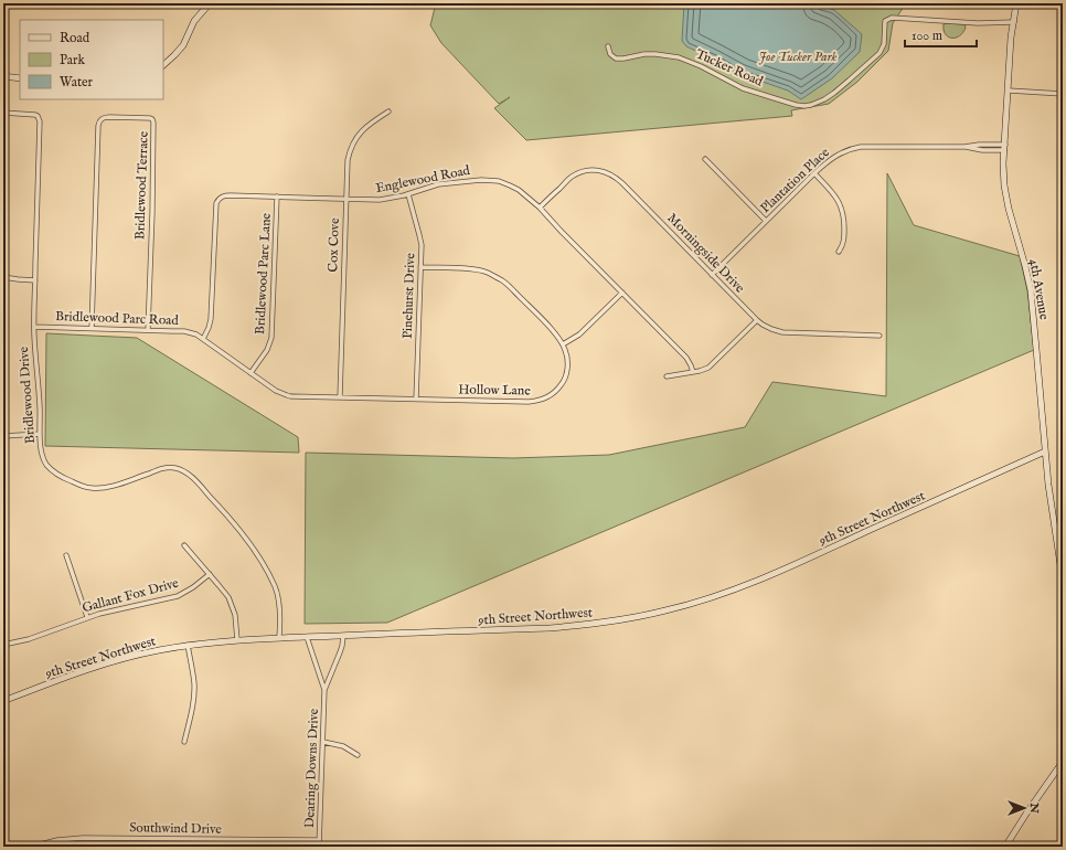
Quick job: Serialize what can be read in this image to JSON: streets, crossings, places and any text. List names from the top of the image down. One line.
{"streets":{"street":["Tucker Road","Englewood Road","Plantation Place","Bridlewood Terrace","Cox Cove","Morningside Drive","Bridlewood Parc Lane","4th Avenue","Pinehurst Drive","Bridlewood Parc Road","Hollow Lane","Bridlewood Drive","9th Street Northwest","Gallant Fox Drive","Dearing Downs Drive","Southwind Drive"]},"crossings":[["Tucker Road","4th Avenue"],["Englewood Road","Cox Cove"],["Englewood Road","Morningside Drive"],["Englewood Road","Bridlewood Parc Lane"],["Englewood Road","Pinehurst Drive"],["Englewood Road","Bridlewood Parc Road"],["Plantation Place","Morningside Drive"],["Plantation Place","4th Avenue"],["Bridlewood Terrace","Bridlewood Parc Road"],["Cox Cove","Bridlewood Parc Road"],["Cox Cove","Hollow Lane"],["Bridlewood Parc Lane","Bridlewood Parc Road"],["4th Avenue","9th Street Northwest"],["Pinehurst Drive","Hollow Lane"],["Bridlewood Parc Road","Hollow Lane"],["Bridlewood Parc Road","Bridlewood Drive"],["Bridlewood Drive","9th Street Northwest"],["9th Street Northwest","Dearing Downs Drive"],["Dearing Downs Drive","Southwind Drive"]],"parks":["Joe Tucker Park"],"legend":["Road","Park","Water"],"scale_bar":"100 m","north":"right"}
